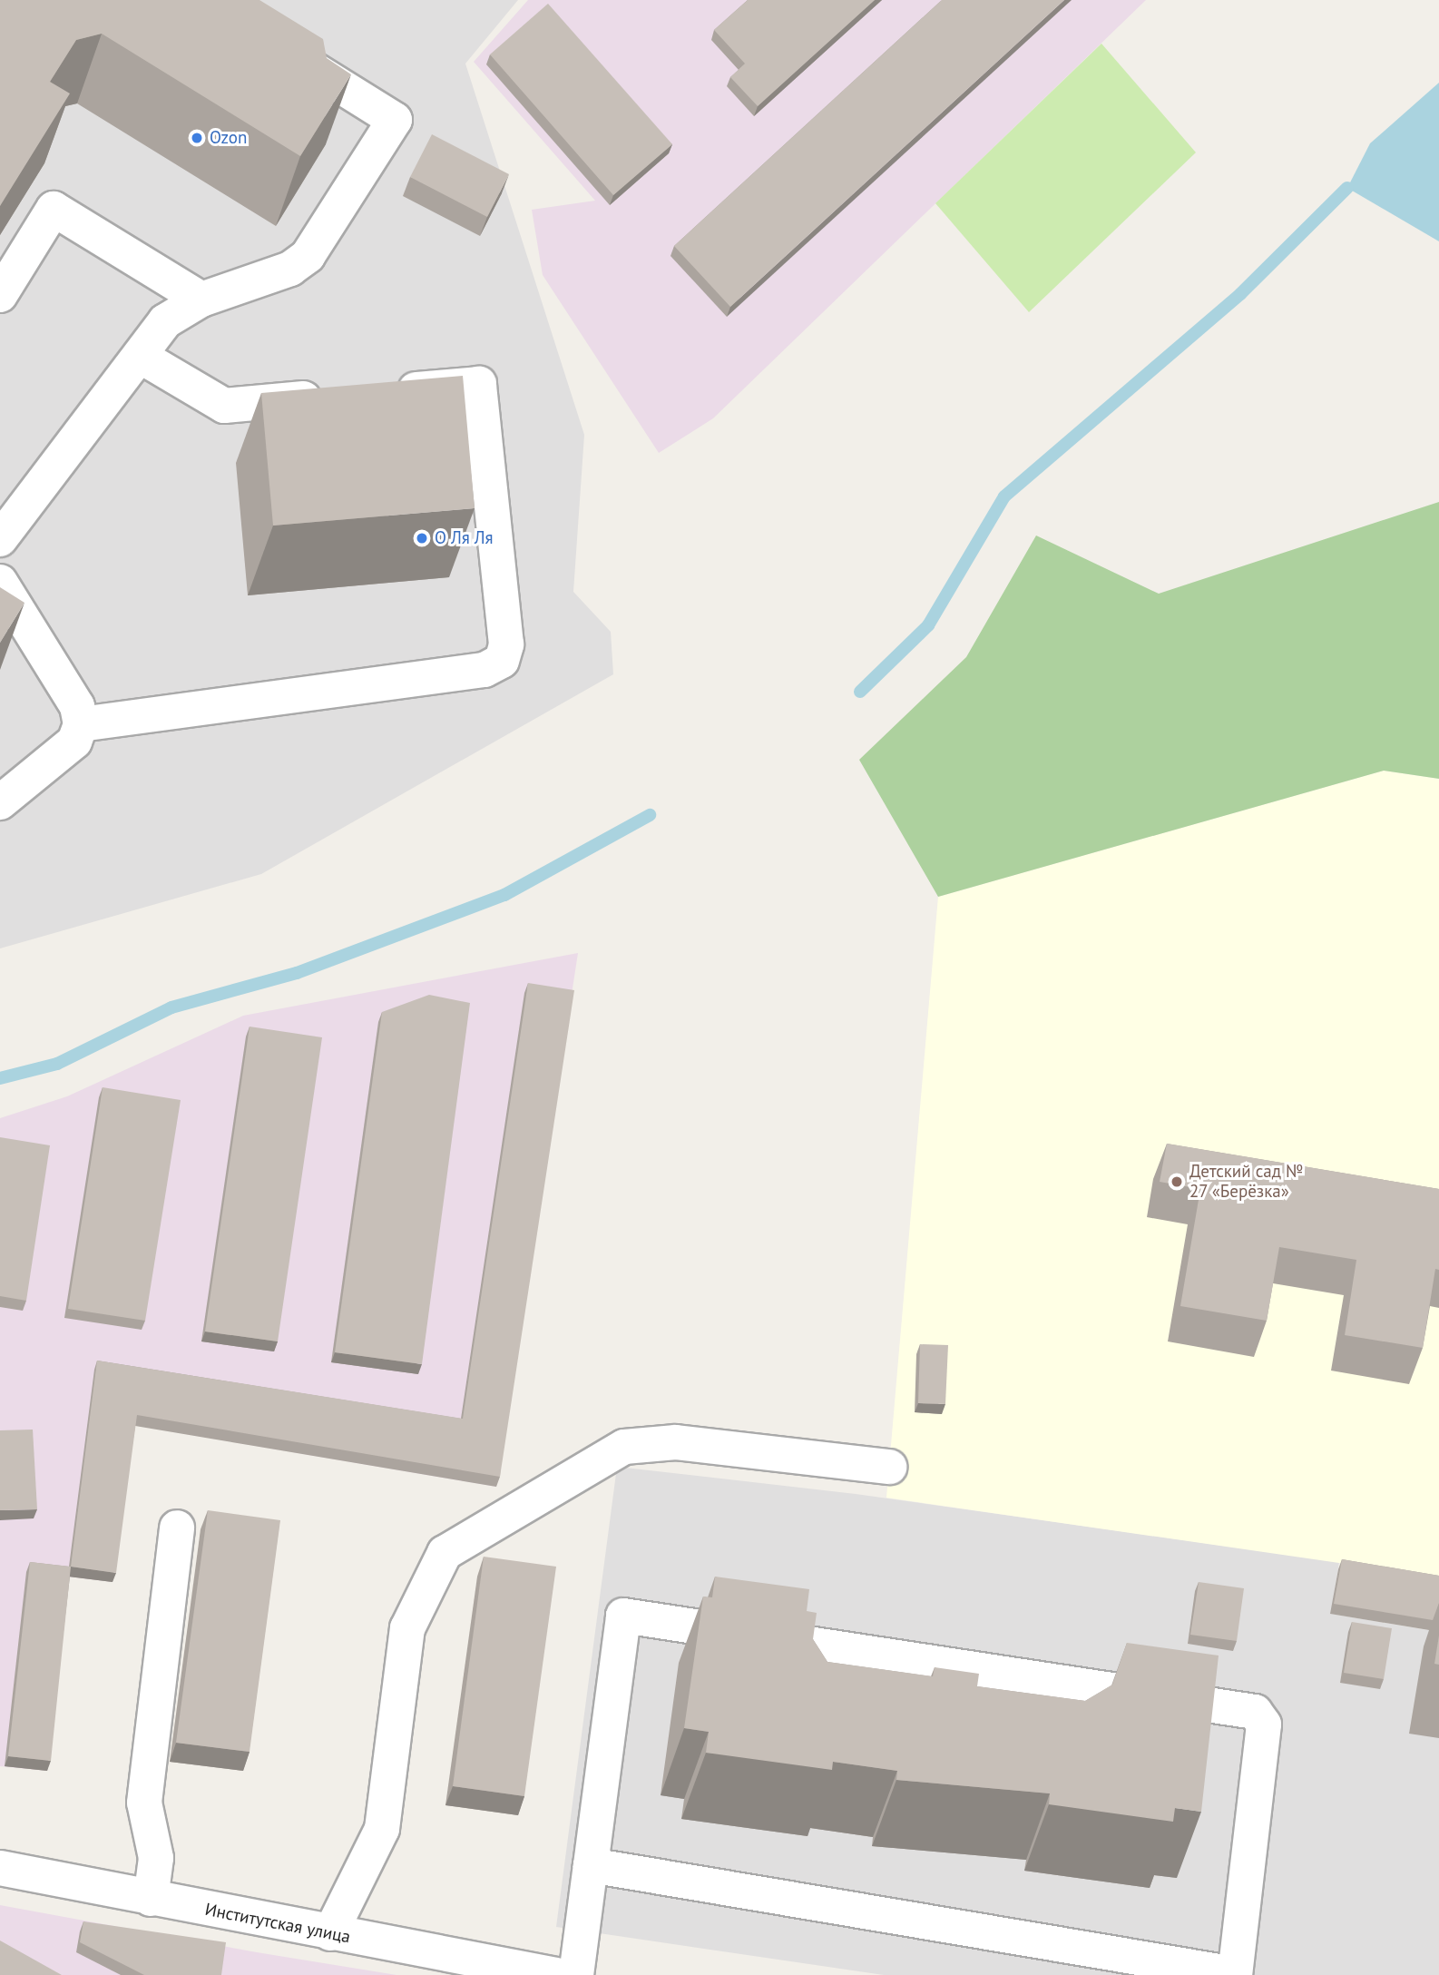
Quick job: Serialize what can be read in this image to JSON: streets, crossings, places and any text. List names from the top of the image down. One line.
{"streets":{"street":["Институтская улица"]},"places":["Ozon","О Ля Ля","Детский сад № 27 «Берёзка»"]}
